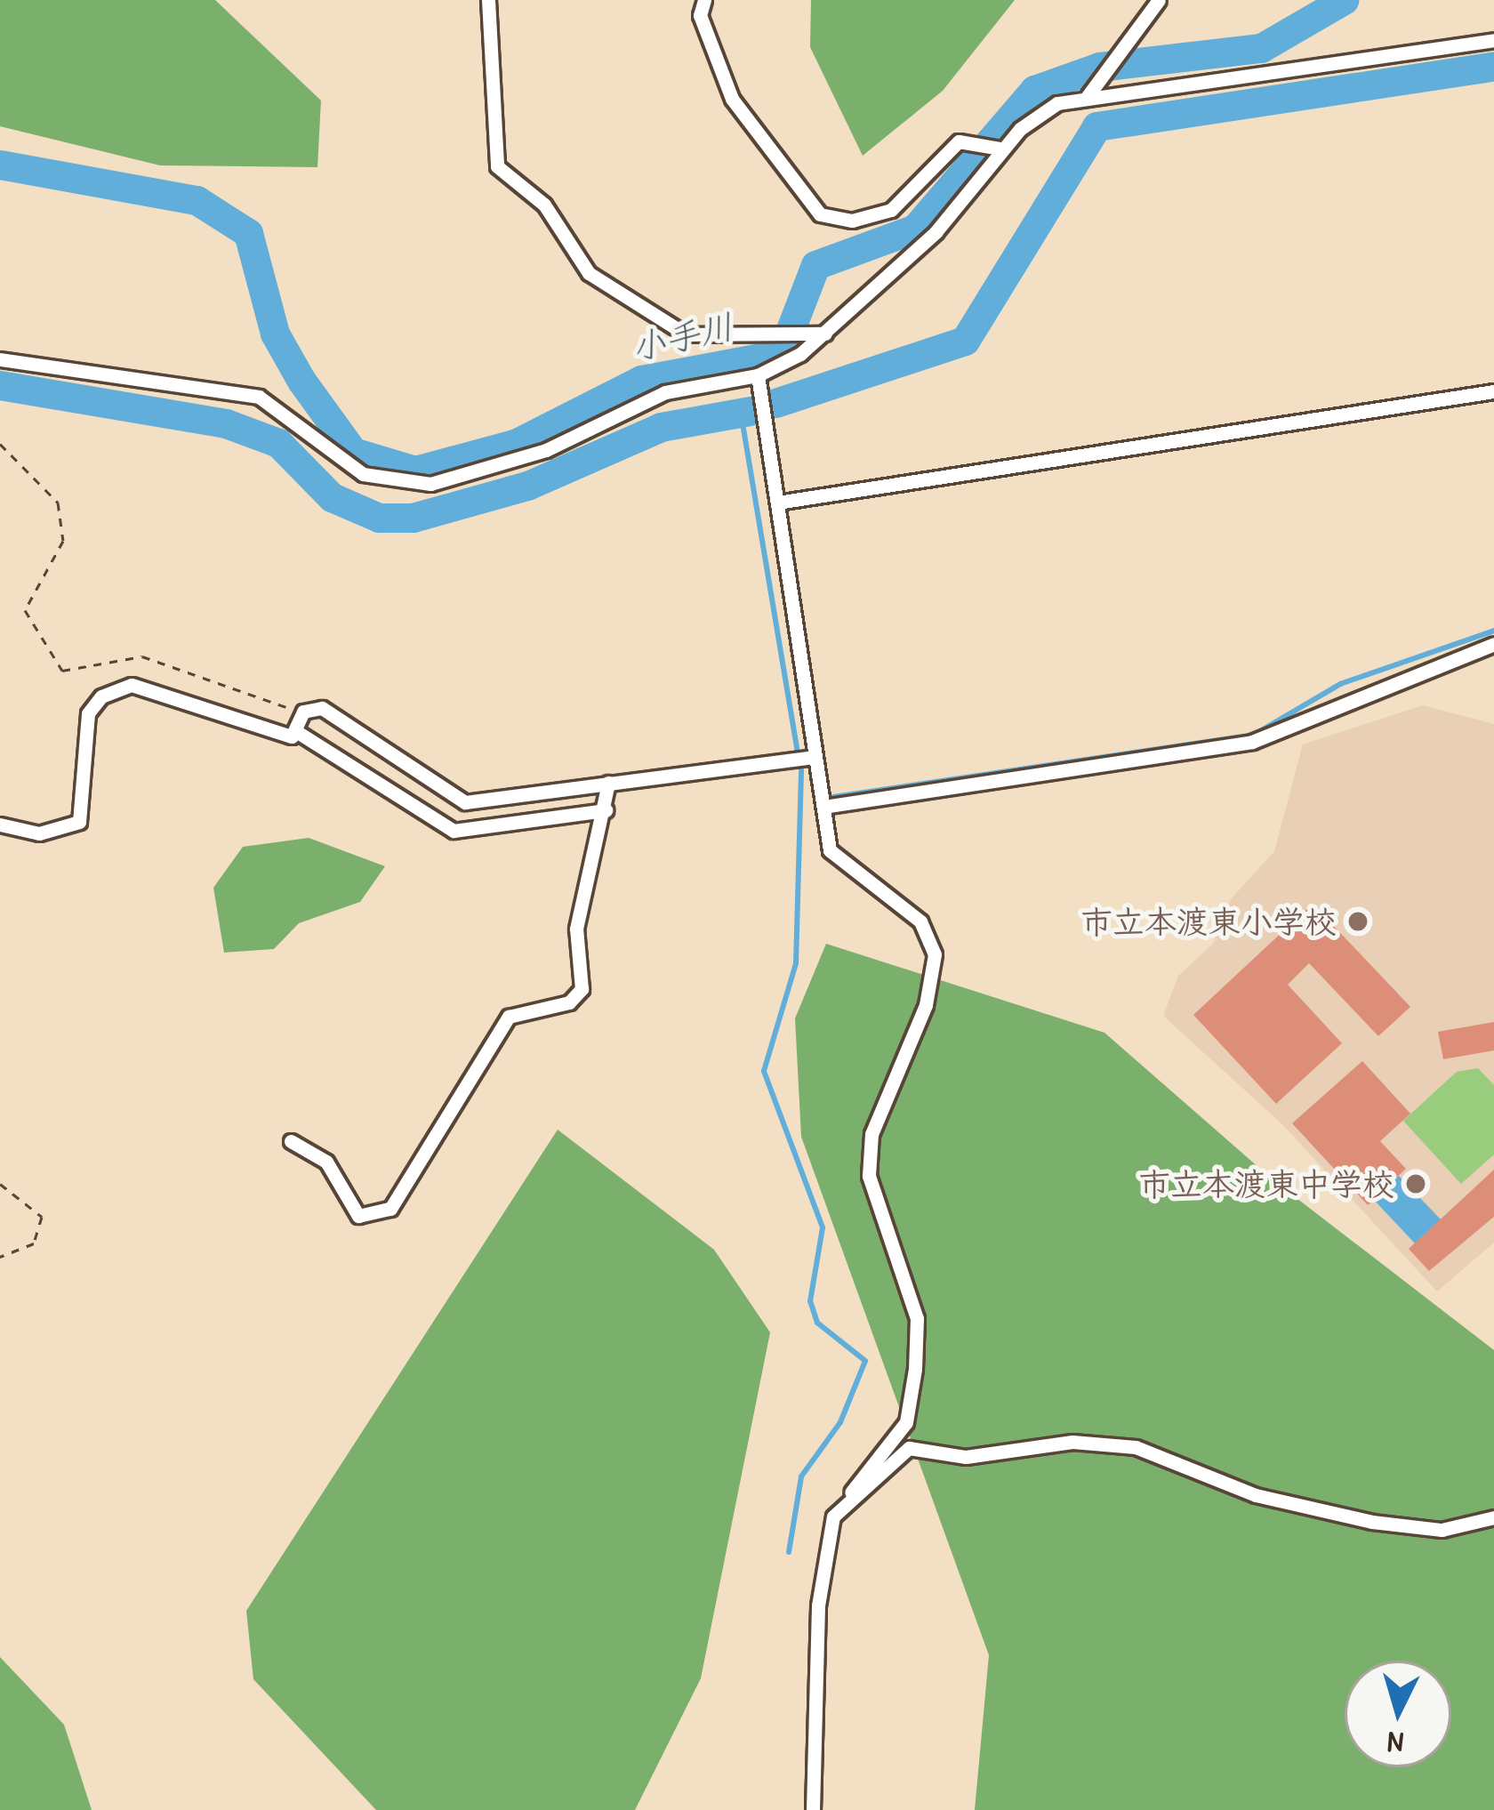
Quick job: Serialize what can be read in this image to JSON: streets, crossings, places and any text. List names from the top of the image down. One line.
{"water":["小手川"],"places":["市立本渡東小学校","市立本渡東中学校"],"north":"bottom"}
